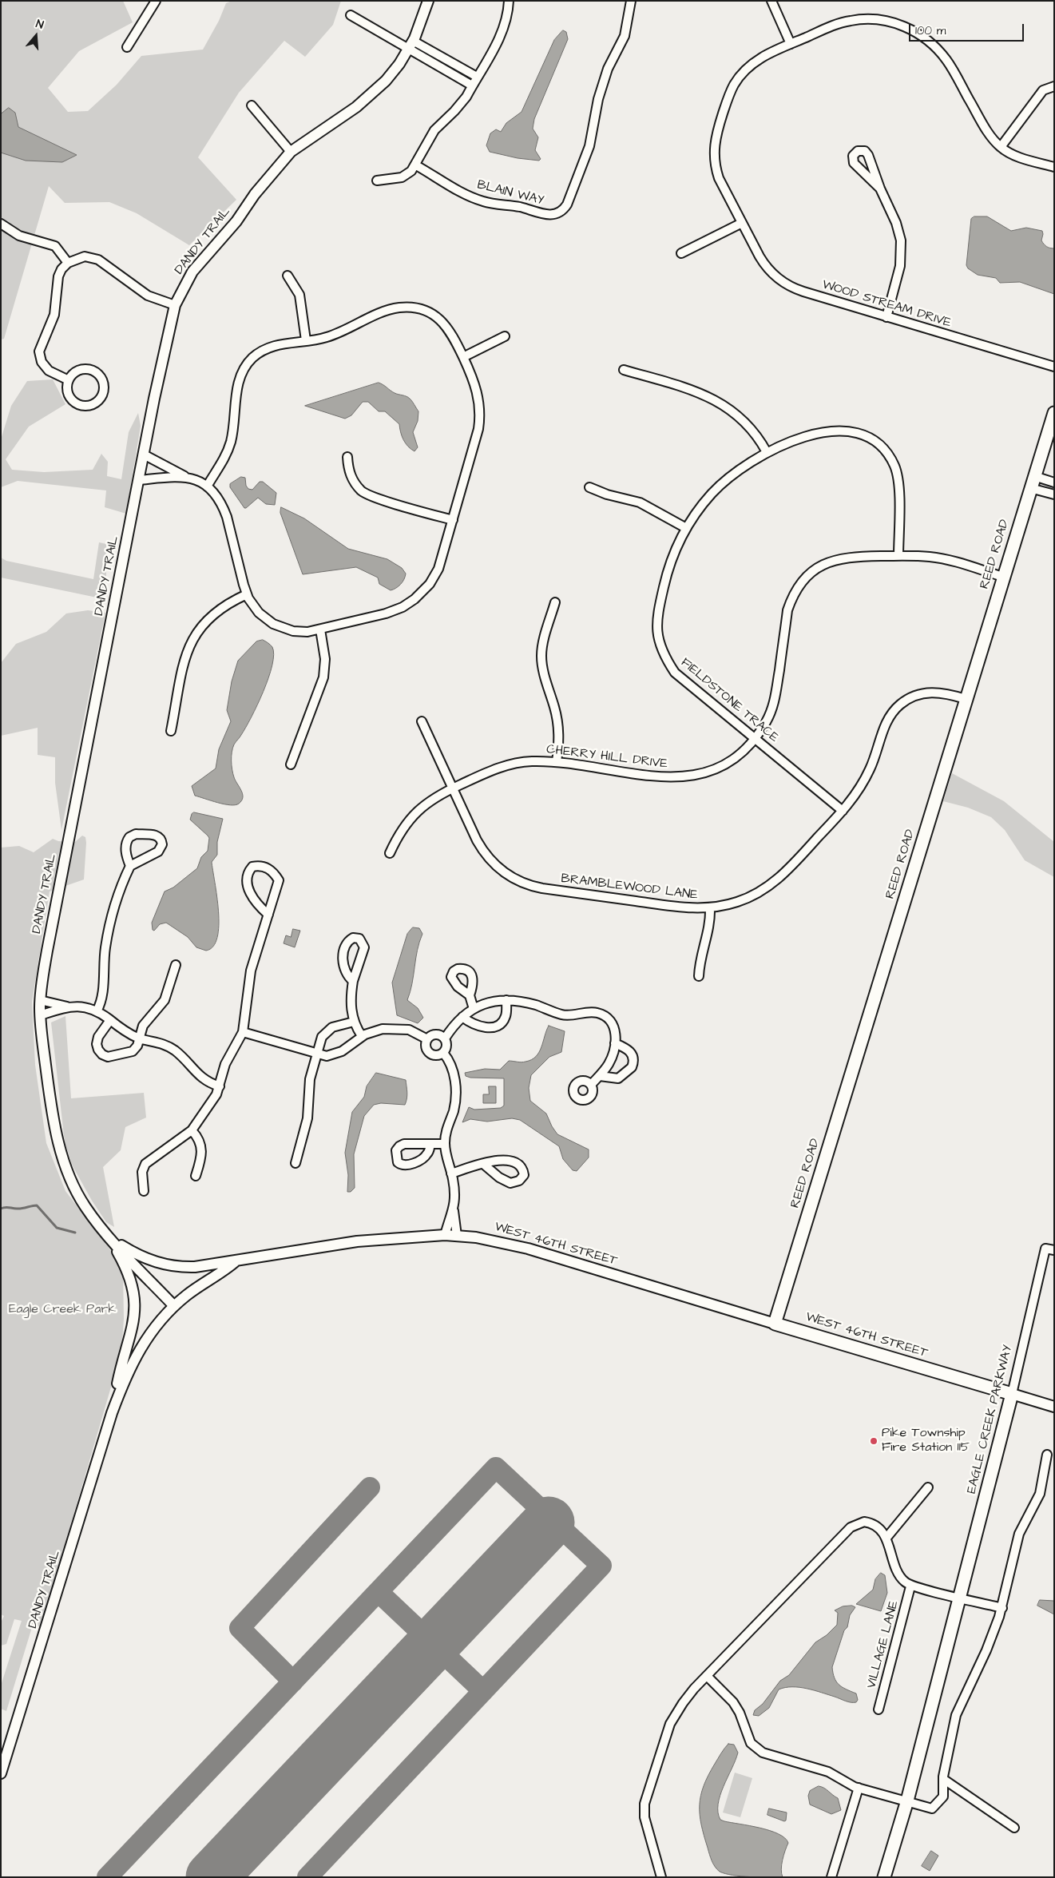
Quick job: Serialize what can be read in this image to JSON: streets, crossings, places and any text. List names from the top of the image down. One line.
{"streets":{"main road":["REED ROAD","WEST 46TH STREET","EAGLE CREEK PARKWAY"],"street":["BLAIN WAY","DANDY TRAIL","WOOD STREAM DRIVE","FIELDSTONE TRACE","CHERRY HILL DRIVE","BRAMBLEWOOD LANE","VILLAGE LANE"]},"crossings":[["DANDY TRAIL","WEST 46TH STREET"],["REED ROAD","CHERRY HILL DRIVE"],["REED ROAD","BRAMBLEWOOD LANE"],["REED ROAD","WEST 46TH STREET"],["FIELDSTONE TRACE","CHERRY HILL DRIVE"],["FIELDSTONE TRACE","BRAMBLEWOOD LANE"],["CHERRY HILL DRIVE","BRAMBLEWOOD LANE"],["WEST 46TH STREET","EAGLE CREEK PARKWAY"]],"parks":["Eagle Creek Park"],"places":["Pike Township Fire Station 115"],"scale_bar":"100 m","north":"top"}
